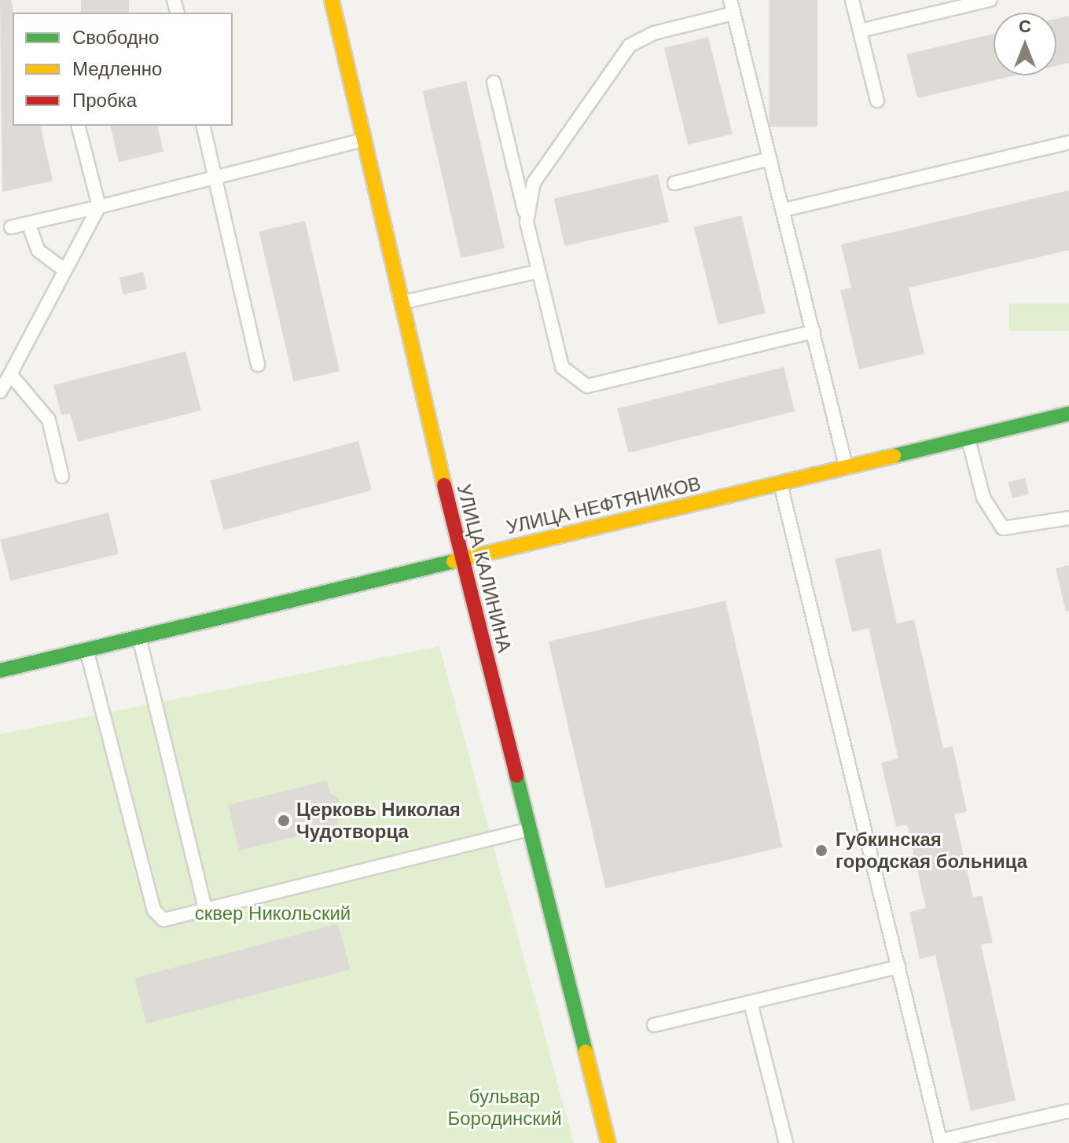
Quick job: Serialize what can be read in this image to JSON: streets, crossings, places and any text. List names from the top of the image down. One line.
{"streets":{"street":["УЛИЦА НЕФТЯНИКОВ","УЛИЦА КАЛИНИНА"]},"crossings":[["УЛИЦА НЕФТЯНИКОВ","УЛИЦА КАЛИНИНА"]],"parks":["сквер Никольский","бульвар Бородинский"],"places":["Церковь Николая Чудотворца","Губкинская городская больница"],"legend":["Свободно","Медленно","Пробка"],"north":"top"}
